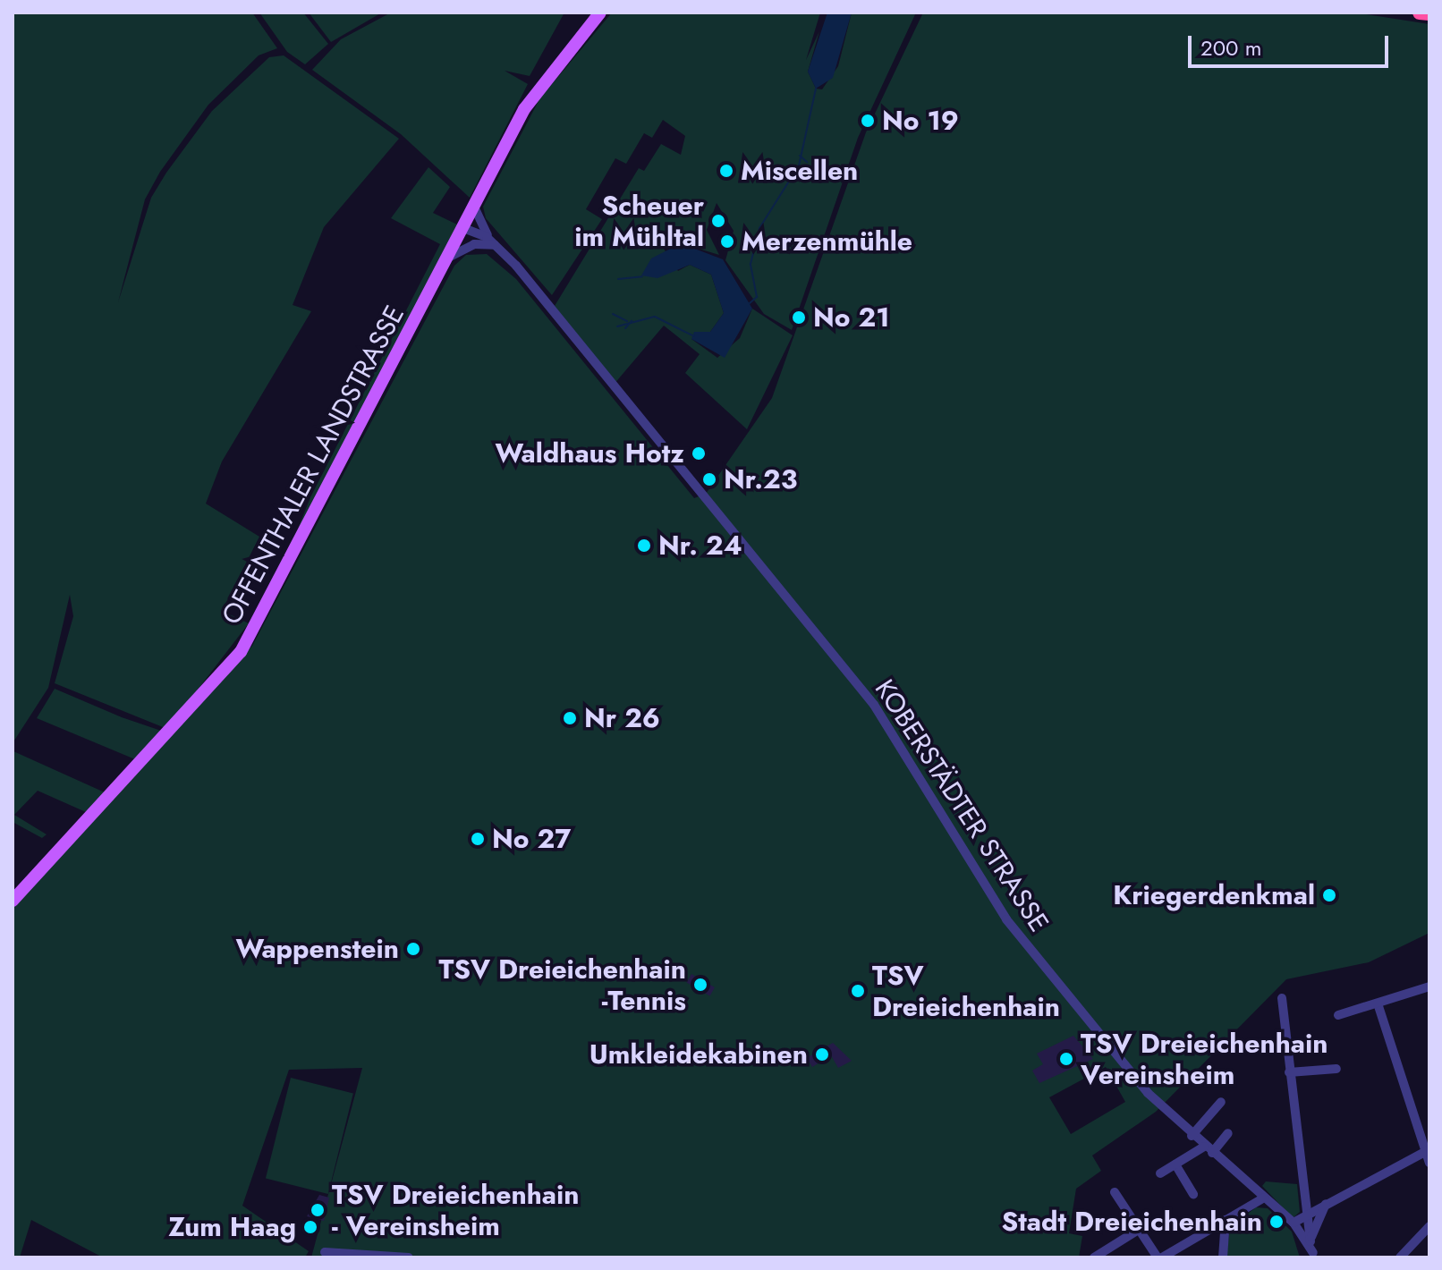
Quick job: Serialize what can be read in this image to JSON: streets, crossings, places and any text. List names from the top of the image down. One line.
{"streets":{"main road":["OFFENTHALER LANDSTRASSE"],"street":["KOBERSTÄDTER STRASSE"]},"places":["No 19","Miscellen","Scheuer im Mühltal","Merzenmühle","No 21","Waldhaus Hotz","Nr.23","Nr. 24","Nr 26","No 27","Kriegerdenkmal","Wappenstein","TSV Dreieichenhain -Tennis","TSV Dreieichenhain","Umkleidekabinen","TSV Dreieichenhain Vereinsheim","TSV Dreieichenhain - Vereinsheim","Stadt Dreieichenhain","Zum Haag"],"scale_bar":"200 m"}
